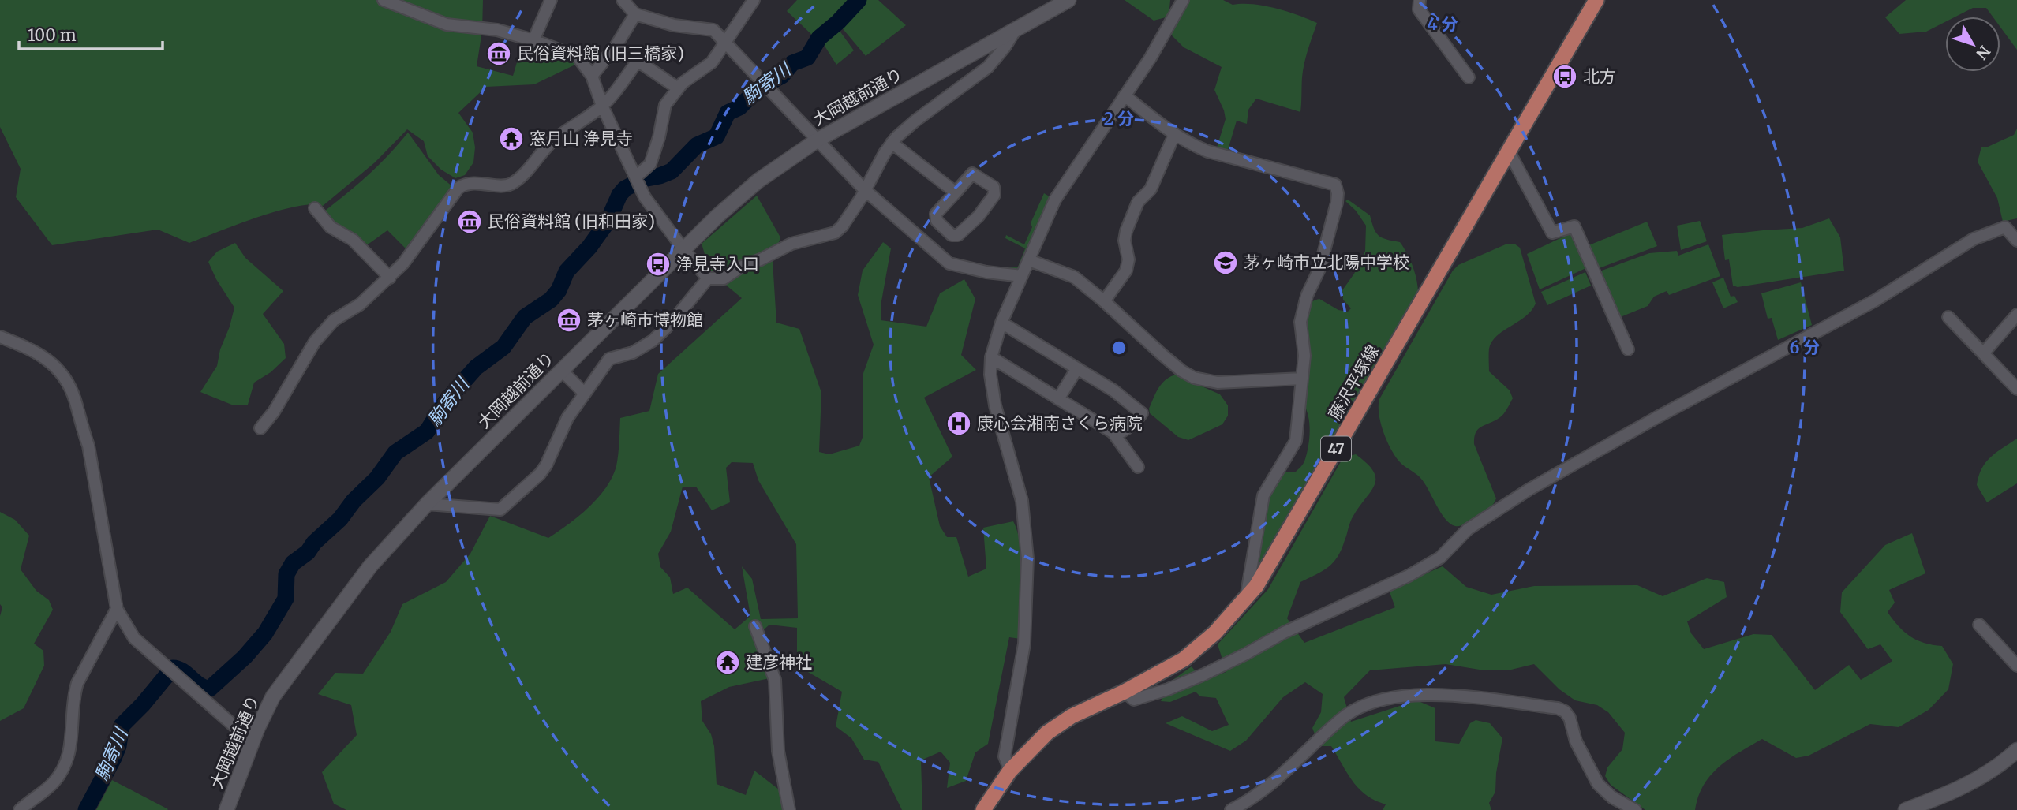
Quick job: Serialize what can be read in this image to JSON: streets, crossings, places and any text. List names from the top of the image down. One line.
{"streets":{"main road":["藤沢平塚線","47"],"street":["大岡越前通り"]},"water":["駒寄川"],"places":{"museum":["民俗資料館 (旧三橋家)","民俗資料館 (旧和田家)","茅ヶ崎市博物館"],"bus stop":["北方","浄見寺入口"],"temple":["窓月山 浄見寺","建彦神社"],"school or university":["茅ヶ崎市立北陽中学校"],"hospital":["康心会湘南さくら病院"]},"scale_bar":"100 m","north":"bottom right","rings":["4 分","2 分","6 分"]}
